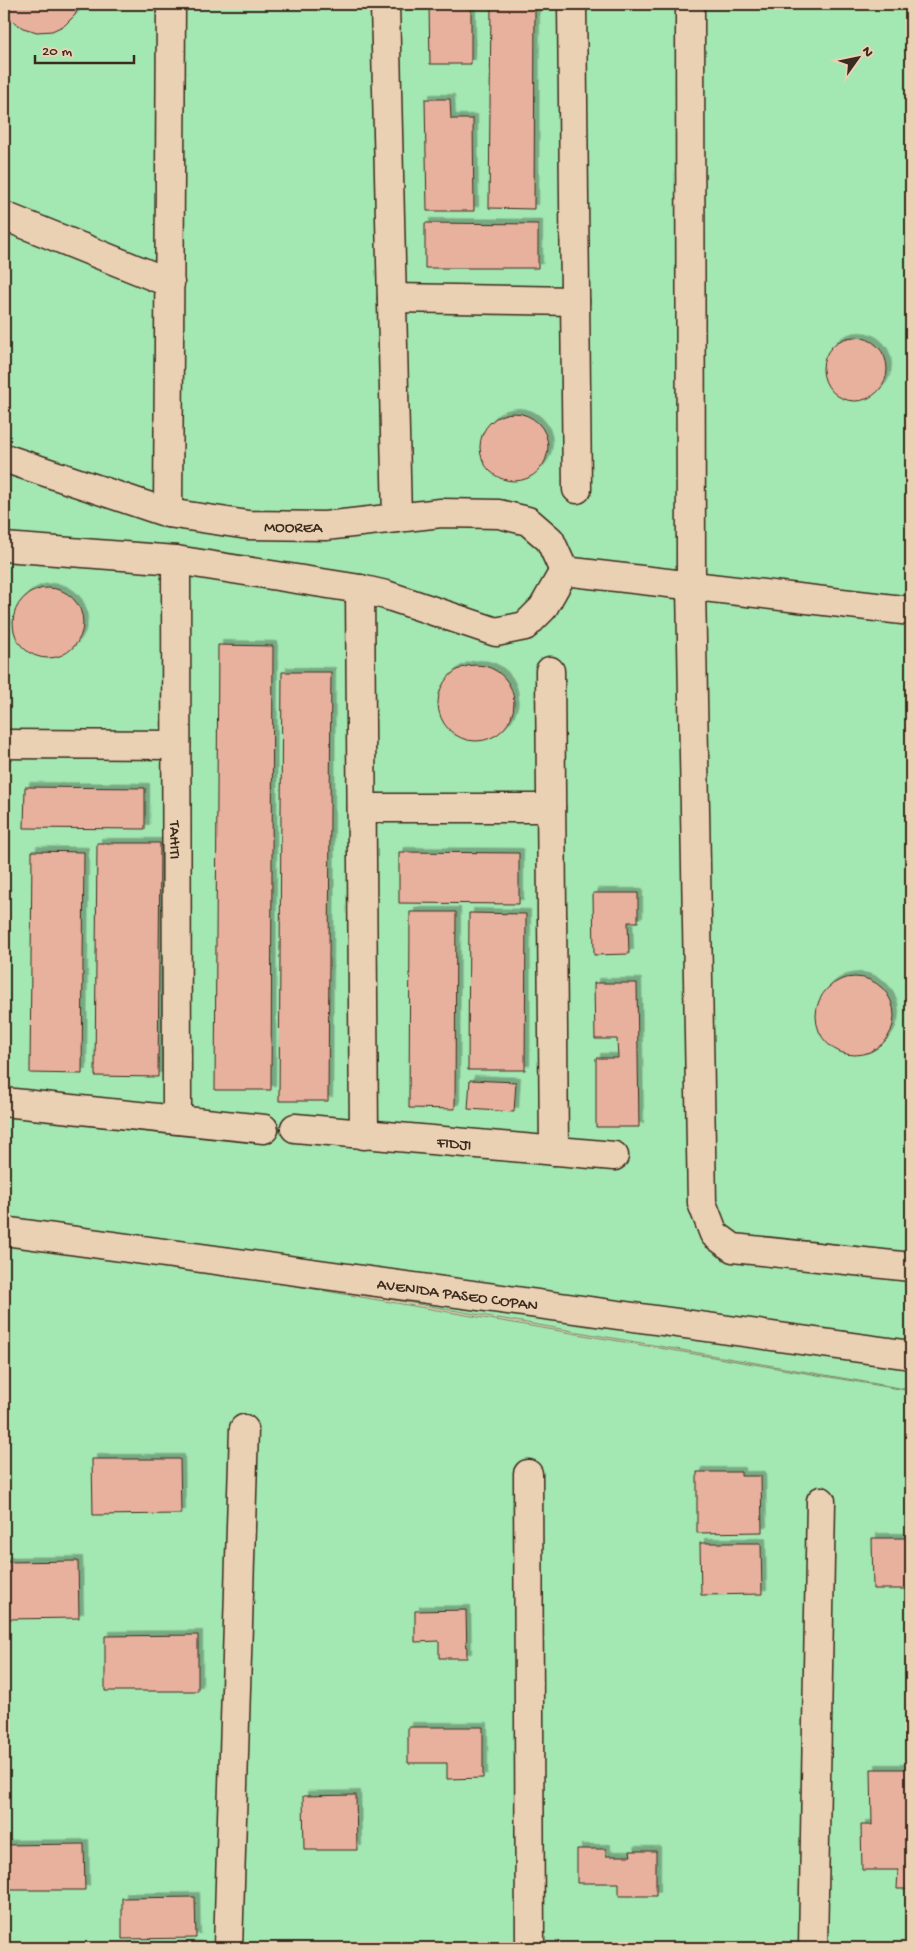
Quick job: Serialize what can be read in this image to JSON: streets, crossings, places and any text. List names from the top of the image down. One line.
{"streets":{"street":["MOOREA","TAHITI","FIDJI","AVENIDA PASEO COPAN"]},"scale_bar":"20 m","north":"top right"}
